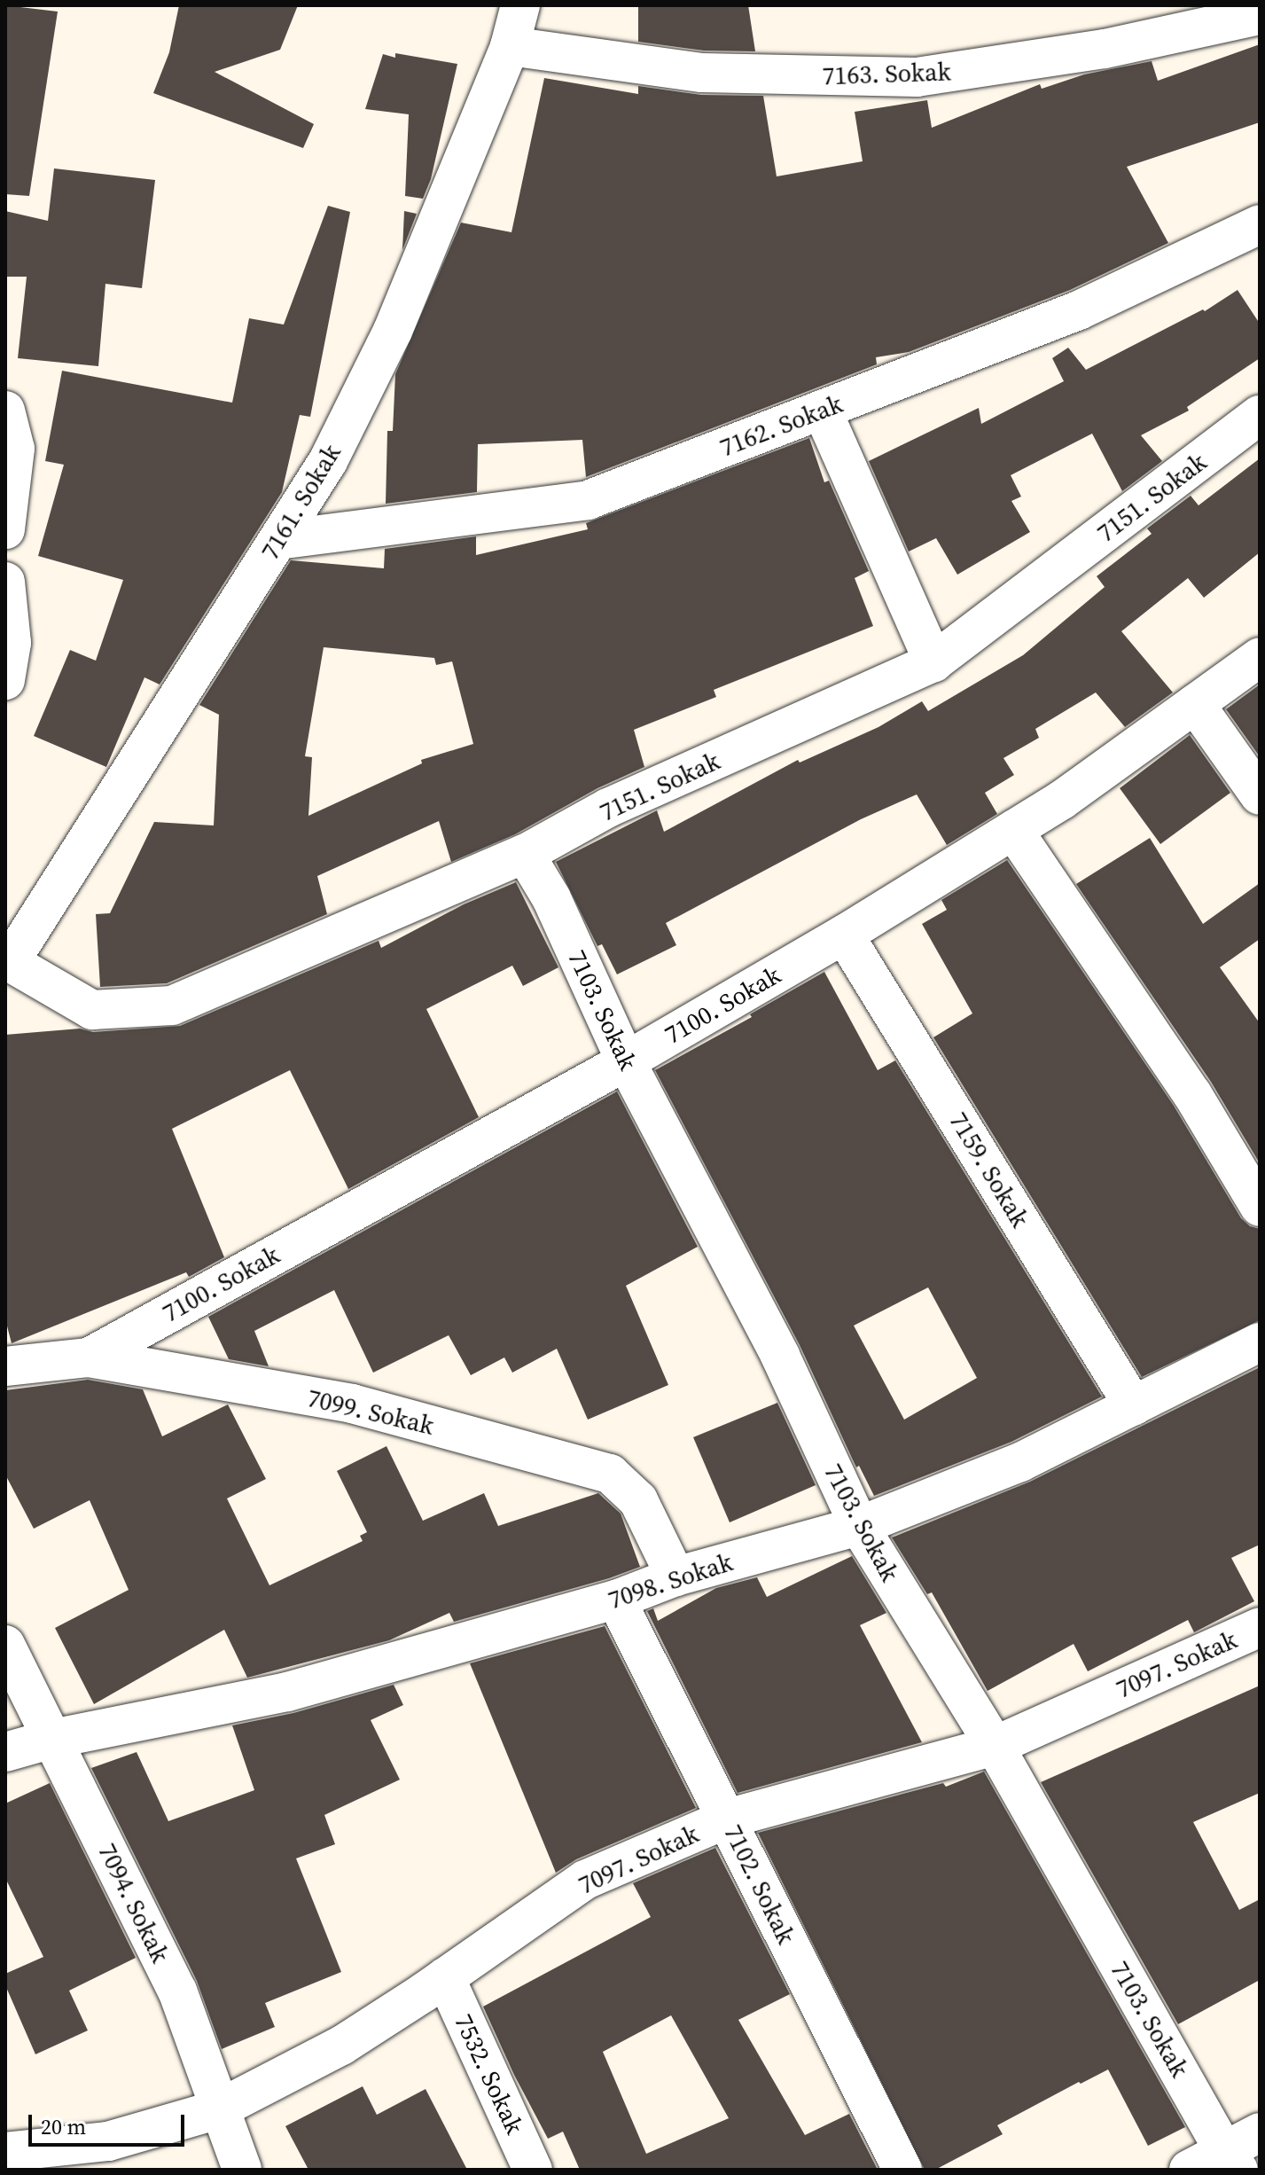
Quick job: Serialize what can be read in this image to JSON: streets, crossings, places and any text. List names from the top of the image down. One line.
{"streets":{"street":["7163. Sokak","7162. Sokak","7151. Sokak","7161. Sokak","7100. Sokak","7103. Sokak","7159. Sokak","7099. Sokak","7098. Sokak","7097. Sokak","7102. Sokak","7094. Sokak","7532. Sokak"]},"crossings":[["7163. Sokak","7161. Sokak"],["7162. Sokak","7161. Sokak"],["7151. Sokak","7161. Sokak"],["7151. Sokak","7103. Sokak"],["7100. Sokak","7103. Sokak"],["7100. Sokak","7159. Sokak"],["7100. Sokak","7099. Sokak"],["7103. Sokak","7098. Sokak"],["7103. Sokak","7097. Sokak"],["7159. Sokak","7098. Sokak"],["7099. Sokak","7098. Sokak"],["7098. Sokak","7102. Sokak"],["7098. Sokak","7094. Sokak"],["7097. Sokak","7102. Sokak"],["7097. Sokak","7094. Sokak"],["7097. Sokak","7532. Sokak"]],"scale_bar":"20 m"}
